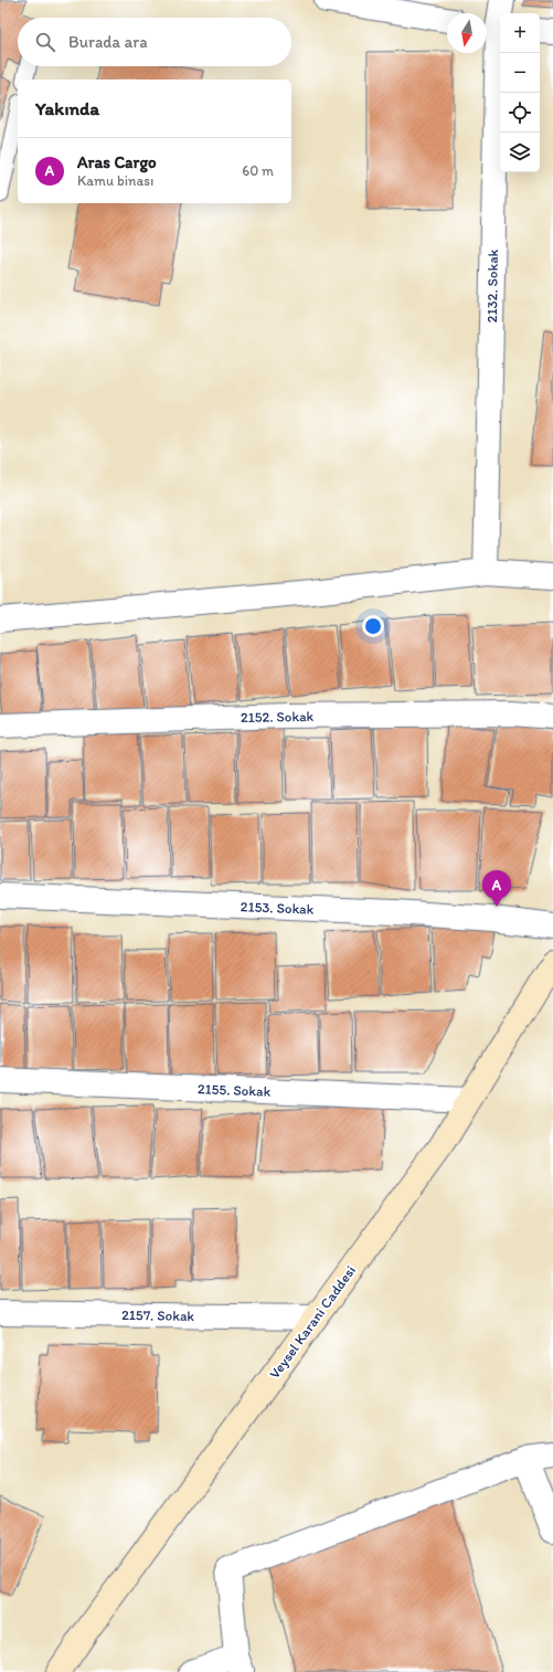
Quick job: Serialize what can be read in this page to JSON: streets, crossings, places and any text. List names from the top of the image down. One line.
{"streets":{"main road":["Veysel Karani Caddesi"],"street":["2132. Sokak","2152. Sokak","2153. Sokak","2155. Sokak","2157. Sokak"]},"crossings":[["2155. Sokak","Veysel Karani Caddesi"],["2157. Sokak","Veysel Karani Caddesi"]],"north":"bottom","page":{"map_buttons":["+","−"],"search":"Burada ara","heading":"Yakında","list":[{"mark":"A","name":"Aras Cargo","note":"Kamu binası","value":"60 m"}],"pins":"A"}}
